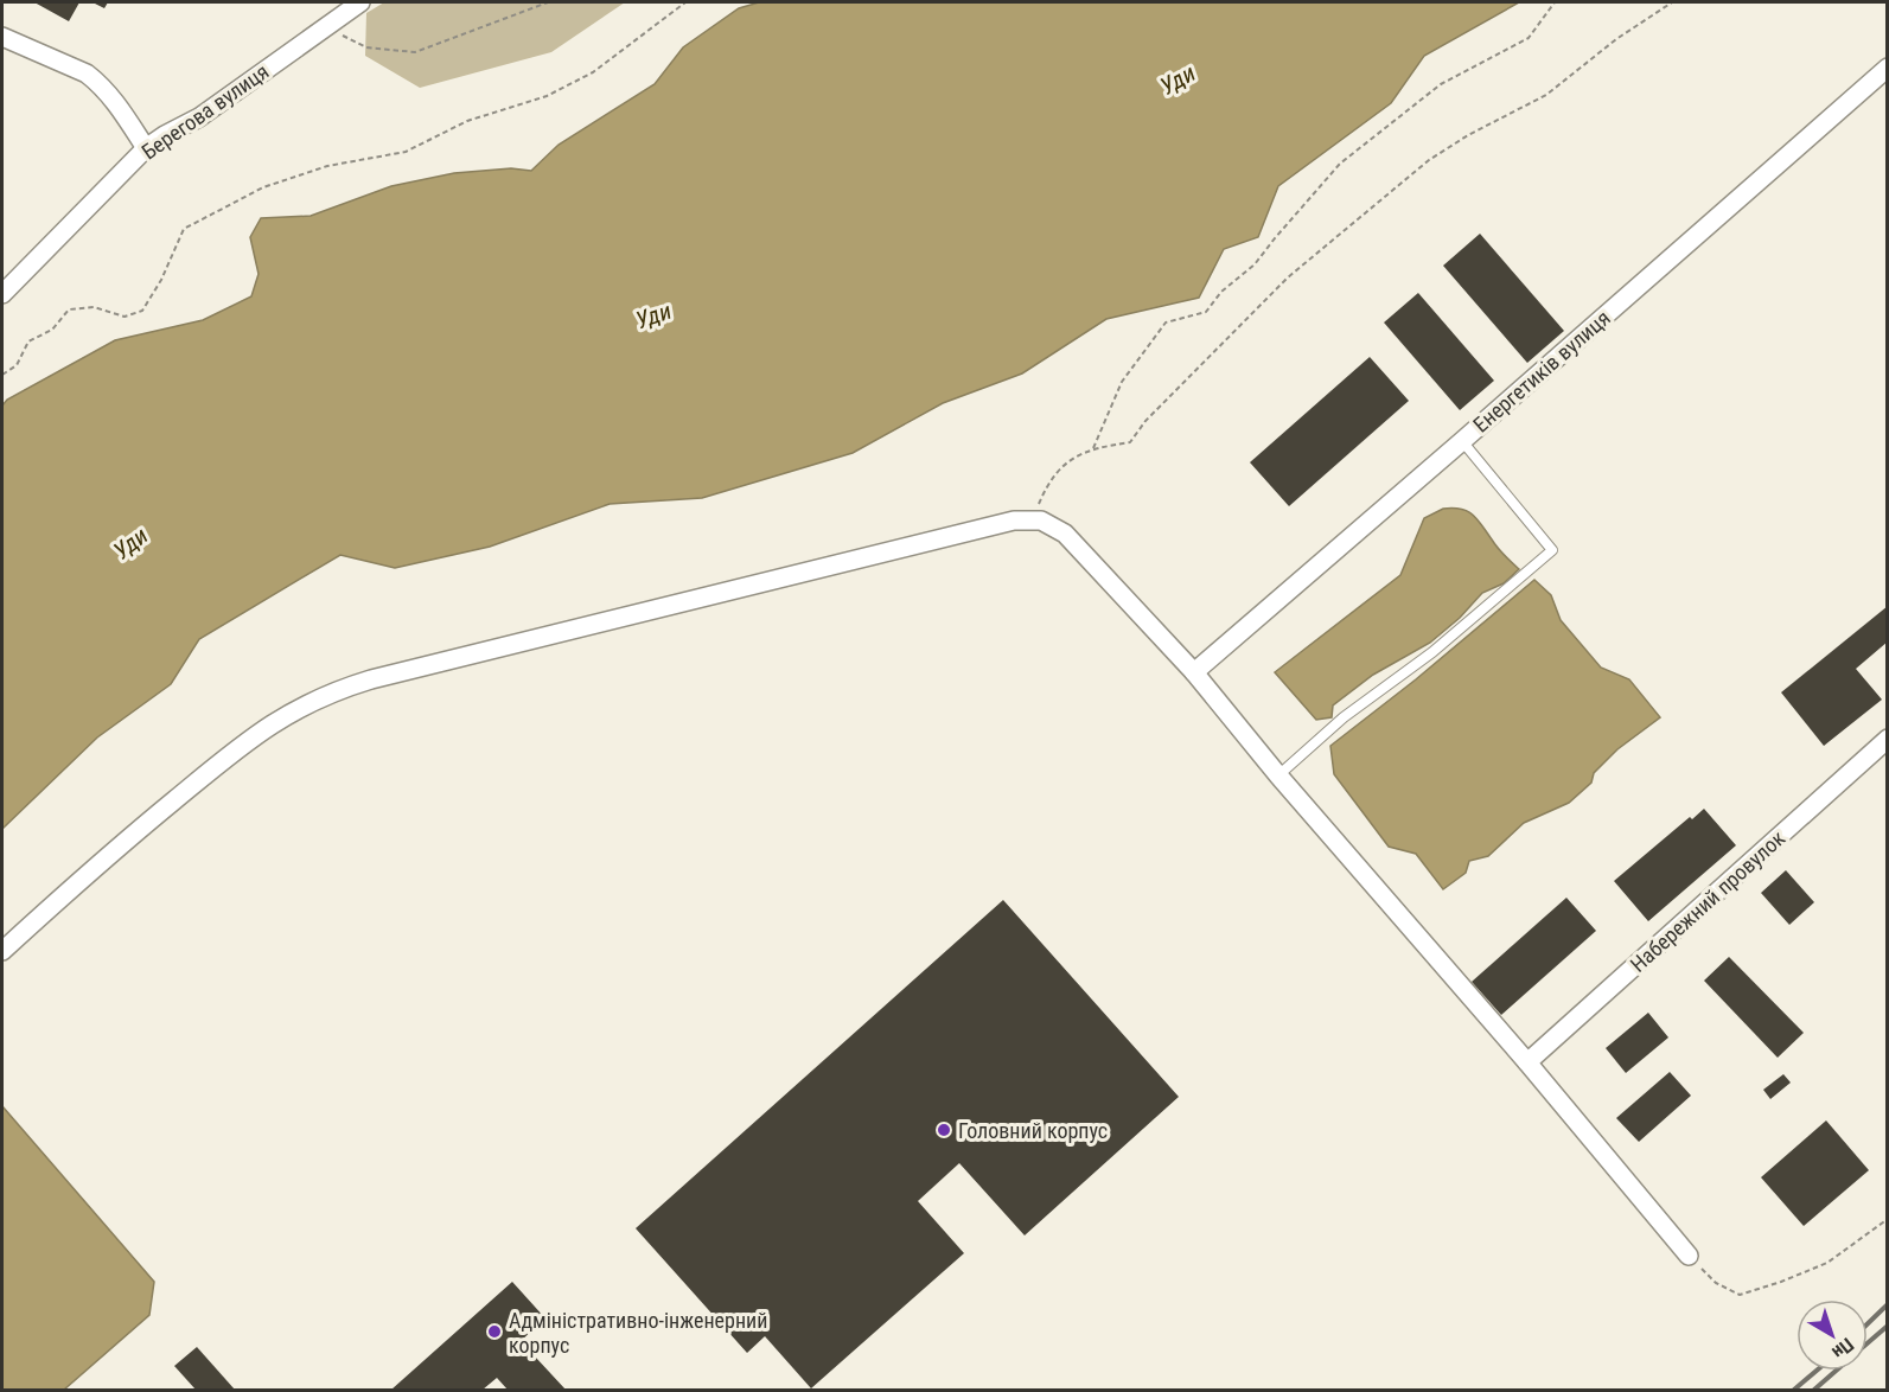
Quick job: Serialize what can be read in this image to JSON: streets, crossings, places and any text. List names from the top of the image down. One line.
{"streets":{"street":["Берегова вулиця","Енергетиків вулиця","Набережний провулок"]},"water":["Уди"],"places":["Головний корпус","Адміністративно-інженерний корпус"],"north":"bottom right"}
